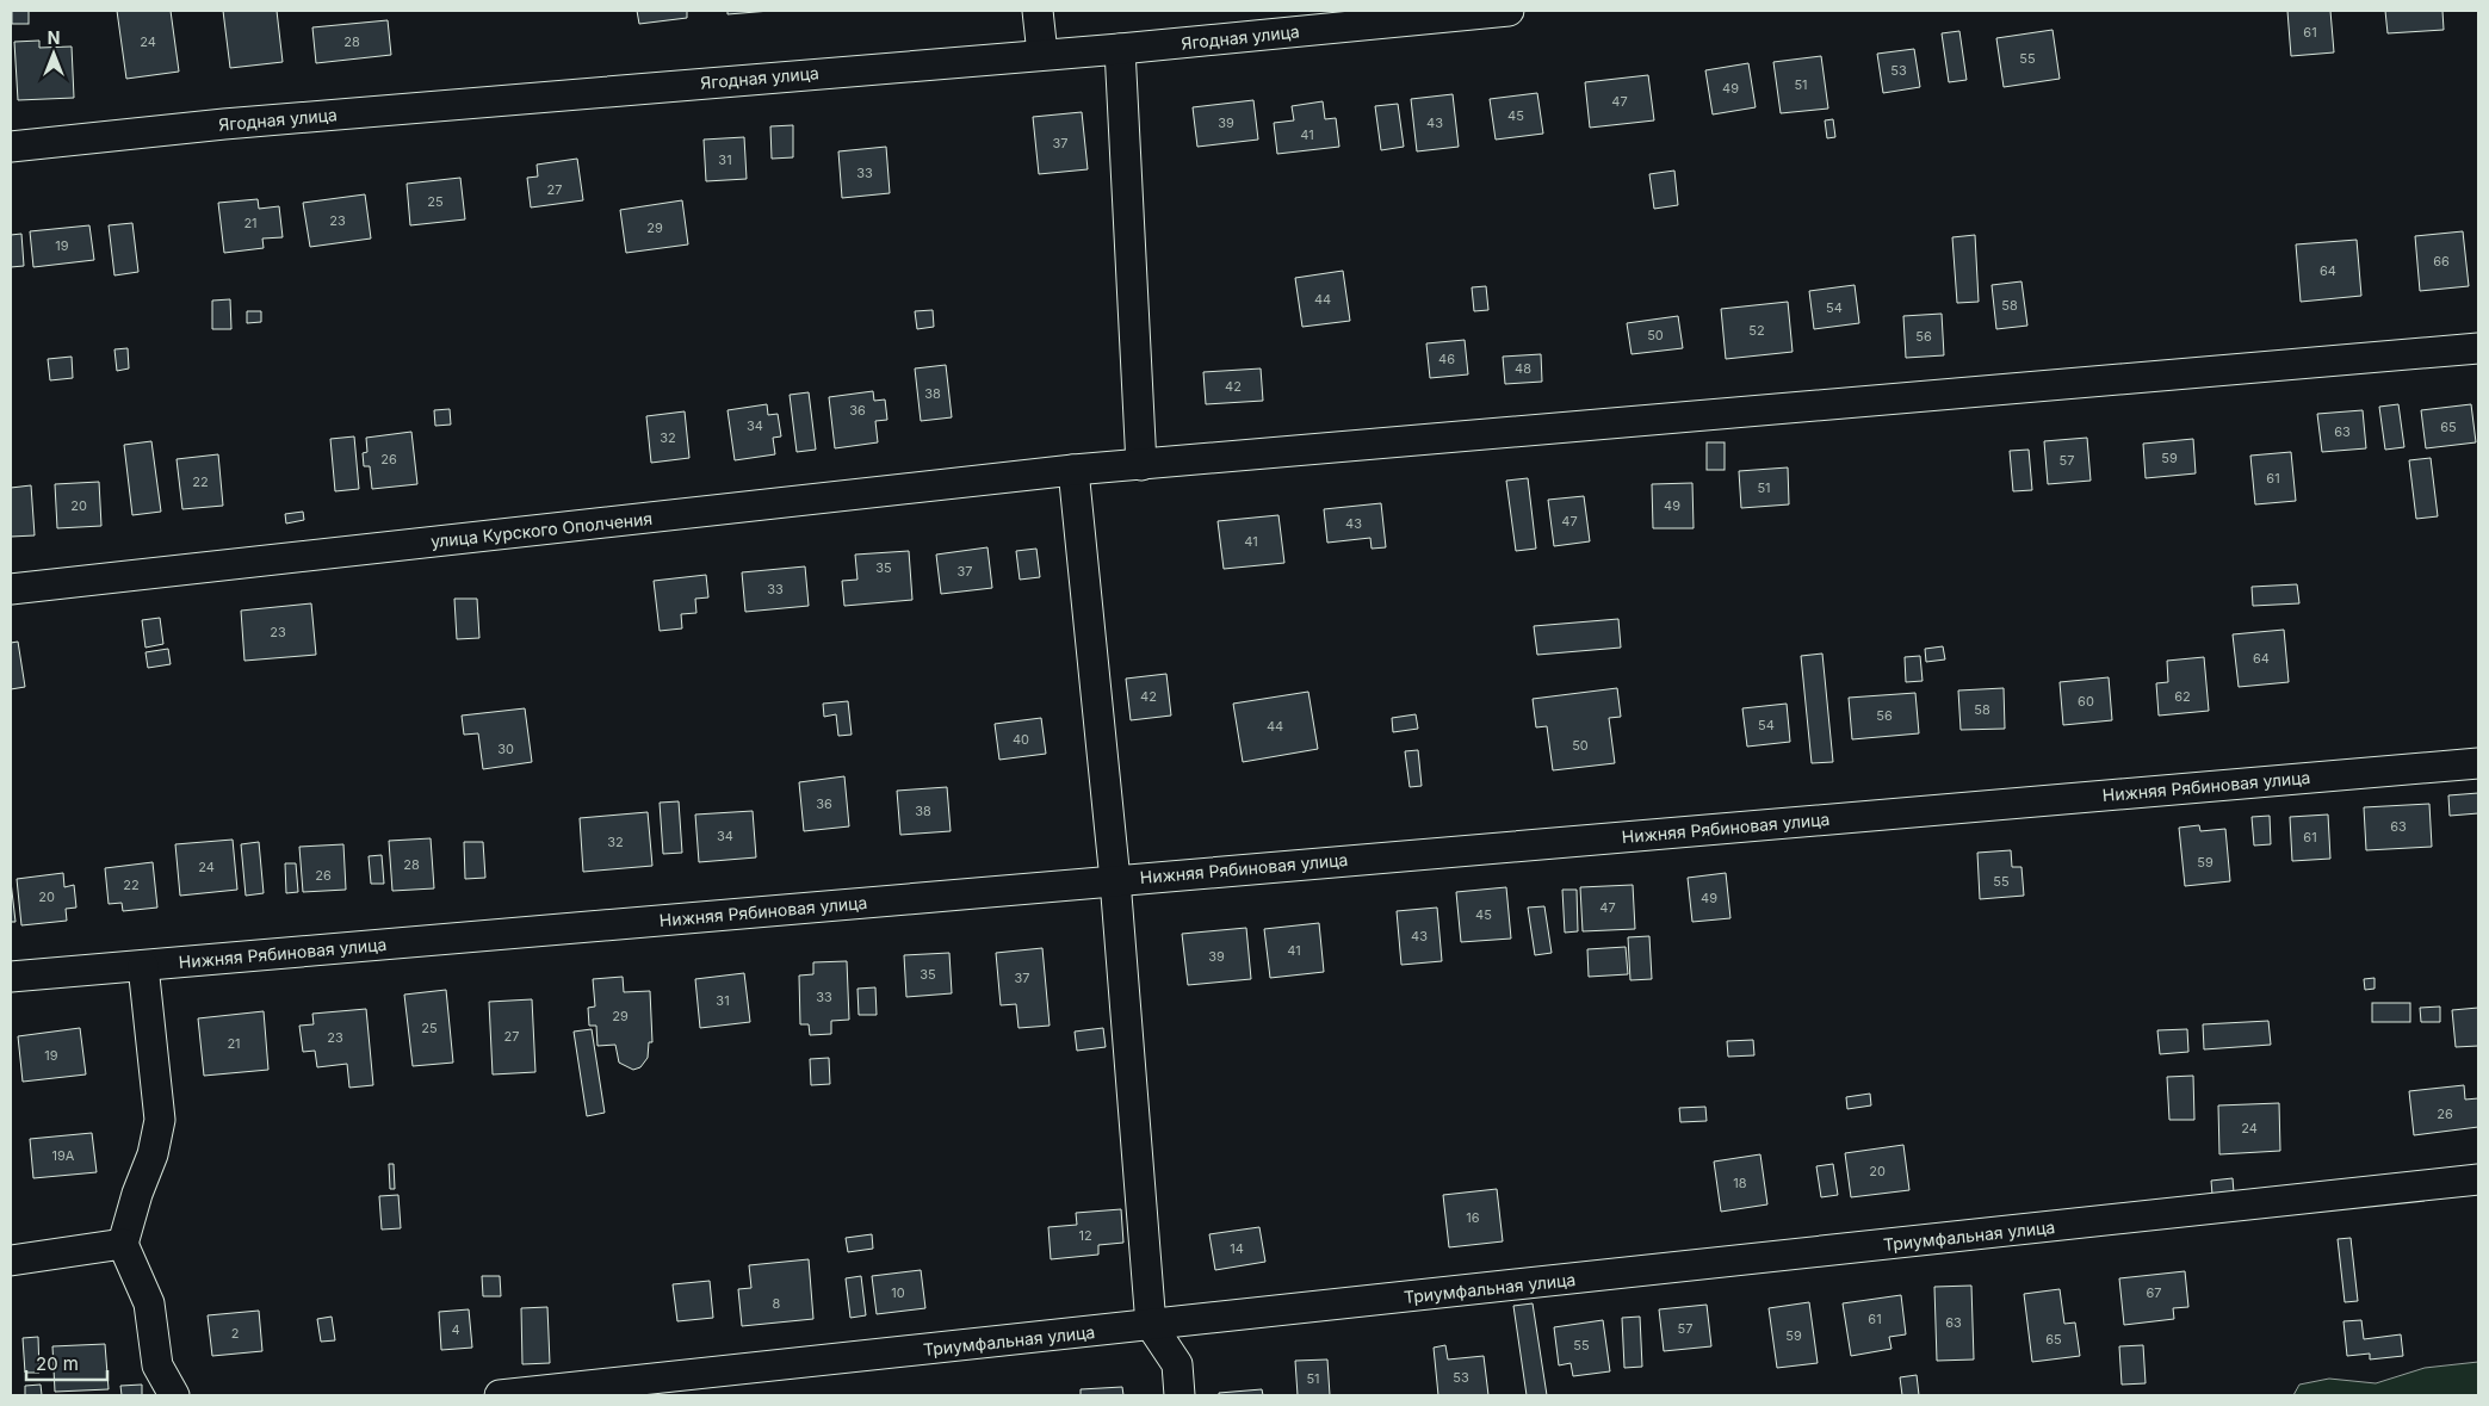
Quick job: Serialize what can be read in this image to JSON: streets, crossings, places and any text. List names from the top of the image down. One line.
{"streets":{"street":["Ягодная улица","улица Курского Ополчения","Нижняя Рябиновая улица","Триумфальная улица"]},"house_numbers":["61","24","28","55","53","51","49","47","45","39","43","41","37","31","33","27","25","23","21","29","19","66","64","44","58","54","52","50","56","46","48","42","38","36","34","65","63","32","59","26","57","61","22","51","20","49","47","43","41","35","37","33","23","64","42","62","60","58","56","54","44","40","50","30","36","38","63","34","61","32","59","28","24","26","55","22","20","49","47","45","43","41","39","35","37","33","31","29","25","27","23","21","19","26","24","19А","20","18","16","12","14","10","67","8","61","63","57","4","2","59","65","55","53","51"],"scale_bar":"20 m","north":"top"}
